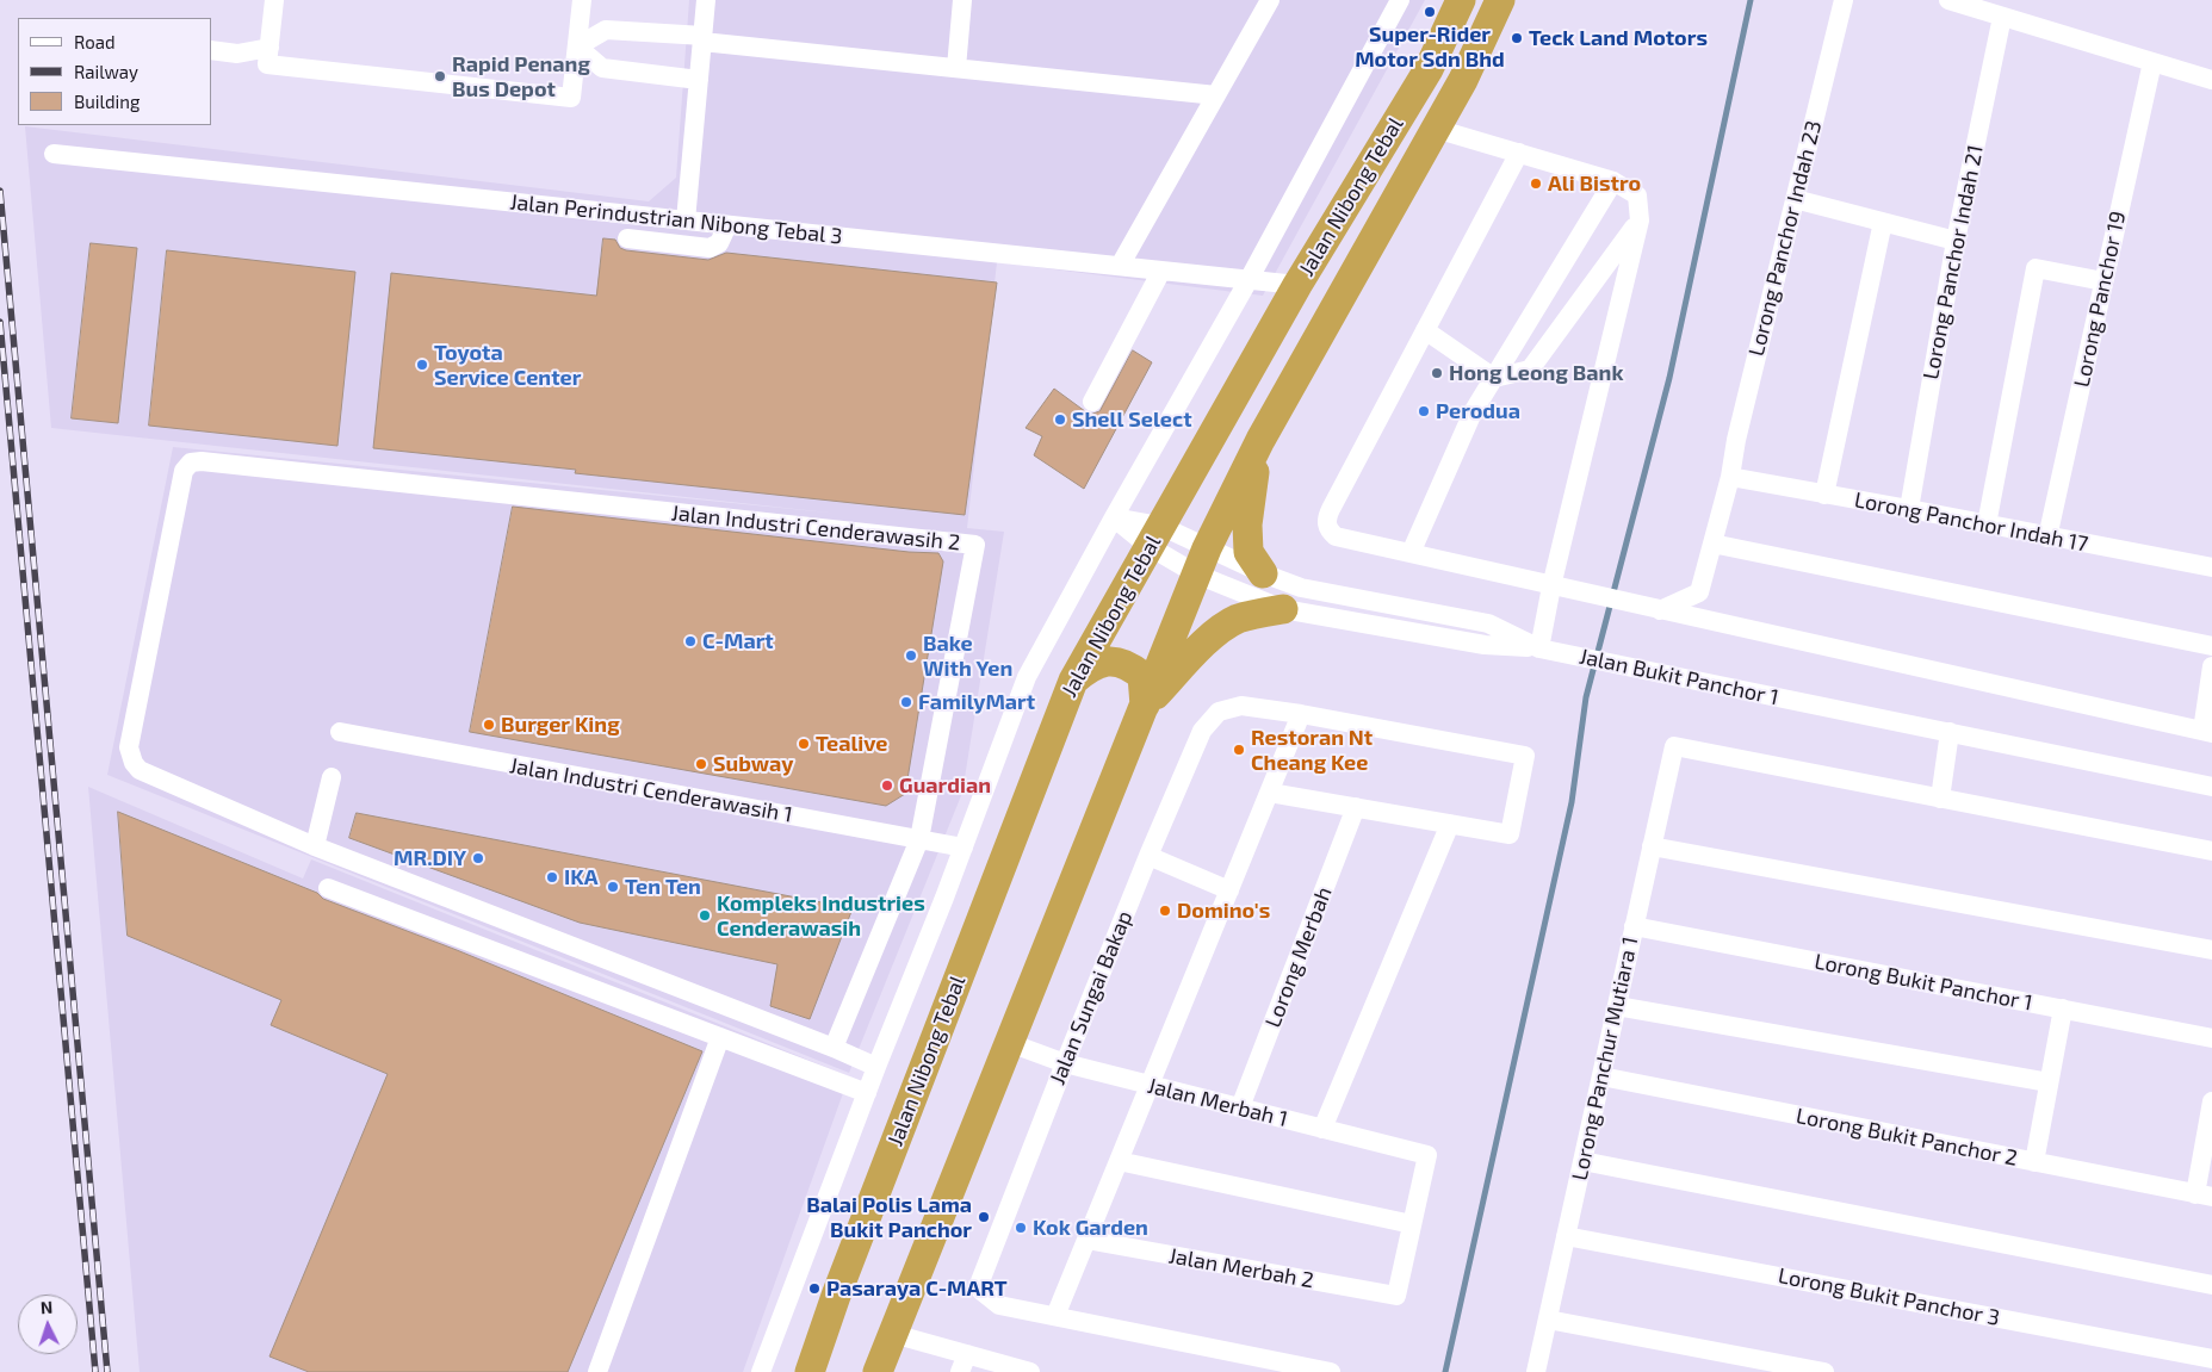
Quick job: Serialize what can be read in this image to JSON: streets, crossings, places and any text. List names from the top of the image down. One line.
{"streets":{"highway":["Jalan Nibong Tebal"],"street":["Jalan Perindustrian Nibong Tebal 3","Lorong Panchor Indah 23","Lorong Panchor Indah 21","Lorong Panchor 19","Lorong Panchor Indah 17","Jalan Industri Cenderawasih 2","Jalan Bukit Panchor 1","Jalan Industri Cenderawasih 1","Lorong Merbah","Lorong Bukit Panchor 1","Jalan Sungai Bakap","Lorong Panchur Mutiara 1","Jalan Merbah 1","Lorong Bukit Panchor 2","Jalan Merbah 2","Lorong Bukit Panchor 3"]},"crossings":[["Jalan Nibong Tebal","Jalan Perindustrian Nibong Tebal 3"],["Jalan Nibong Tebal","Jalan Bukit Panchor 1"],["Jalan Nibong Tebal","Jalan Merbah 1"],["Lorong Panchor Indah 23","Lorong Panchor Indah 17"],["Lorong Panchor Indah 21","Lorong Panchor Indah 17"],["Lorong Panchor 19","Lorong Panchor Indah 17"],["Jalan Industri Cenderawasih 2","Jalan Industri Cenderawasih 1"],["Lorong Merbah","Jalan Merbah 1"],["Lorong Bukit Panchor 1","Lorong Panchur Mutiara 1"],["Jalan Sungai Bakap","Jalan Merbah 1"],["Lorong Panchur Mutiara 1","Lorong Bukit Panchor 2"],["Lorong Panchur Mutiara 1","Lorong Bukit Panchor 3"],["Jalan Merbah 1","Jalan Merbah 2"]],"places":["Super-Rider Motor Sdn Bhd","Teck Land Motors","Rapid Penang Bus Depot","Ali Bistro","Toyota Service Center","Hong Leong Bank","Perodua","Shell Select","C-Mart","Bake With Yen","FamilyMart","Burger King","Tealive","Restoran Nt Cheang Kee","Subway","Guardian","MR.DIY","IKA","Ten Ten","Domino's","Kompleks Industries Cenderawasih","Balai Polis Lama Bukit Panchor","Kok Garden","Pasaraya C-MART"],"legend":["Road","Railway","Building"],"north":"top"}
